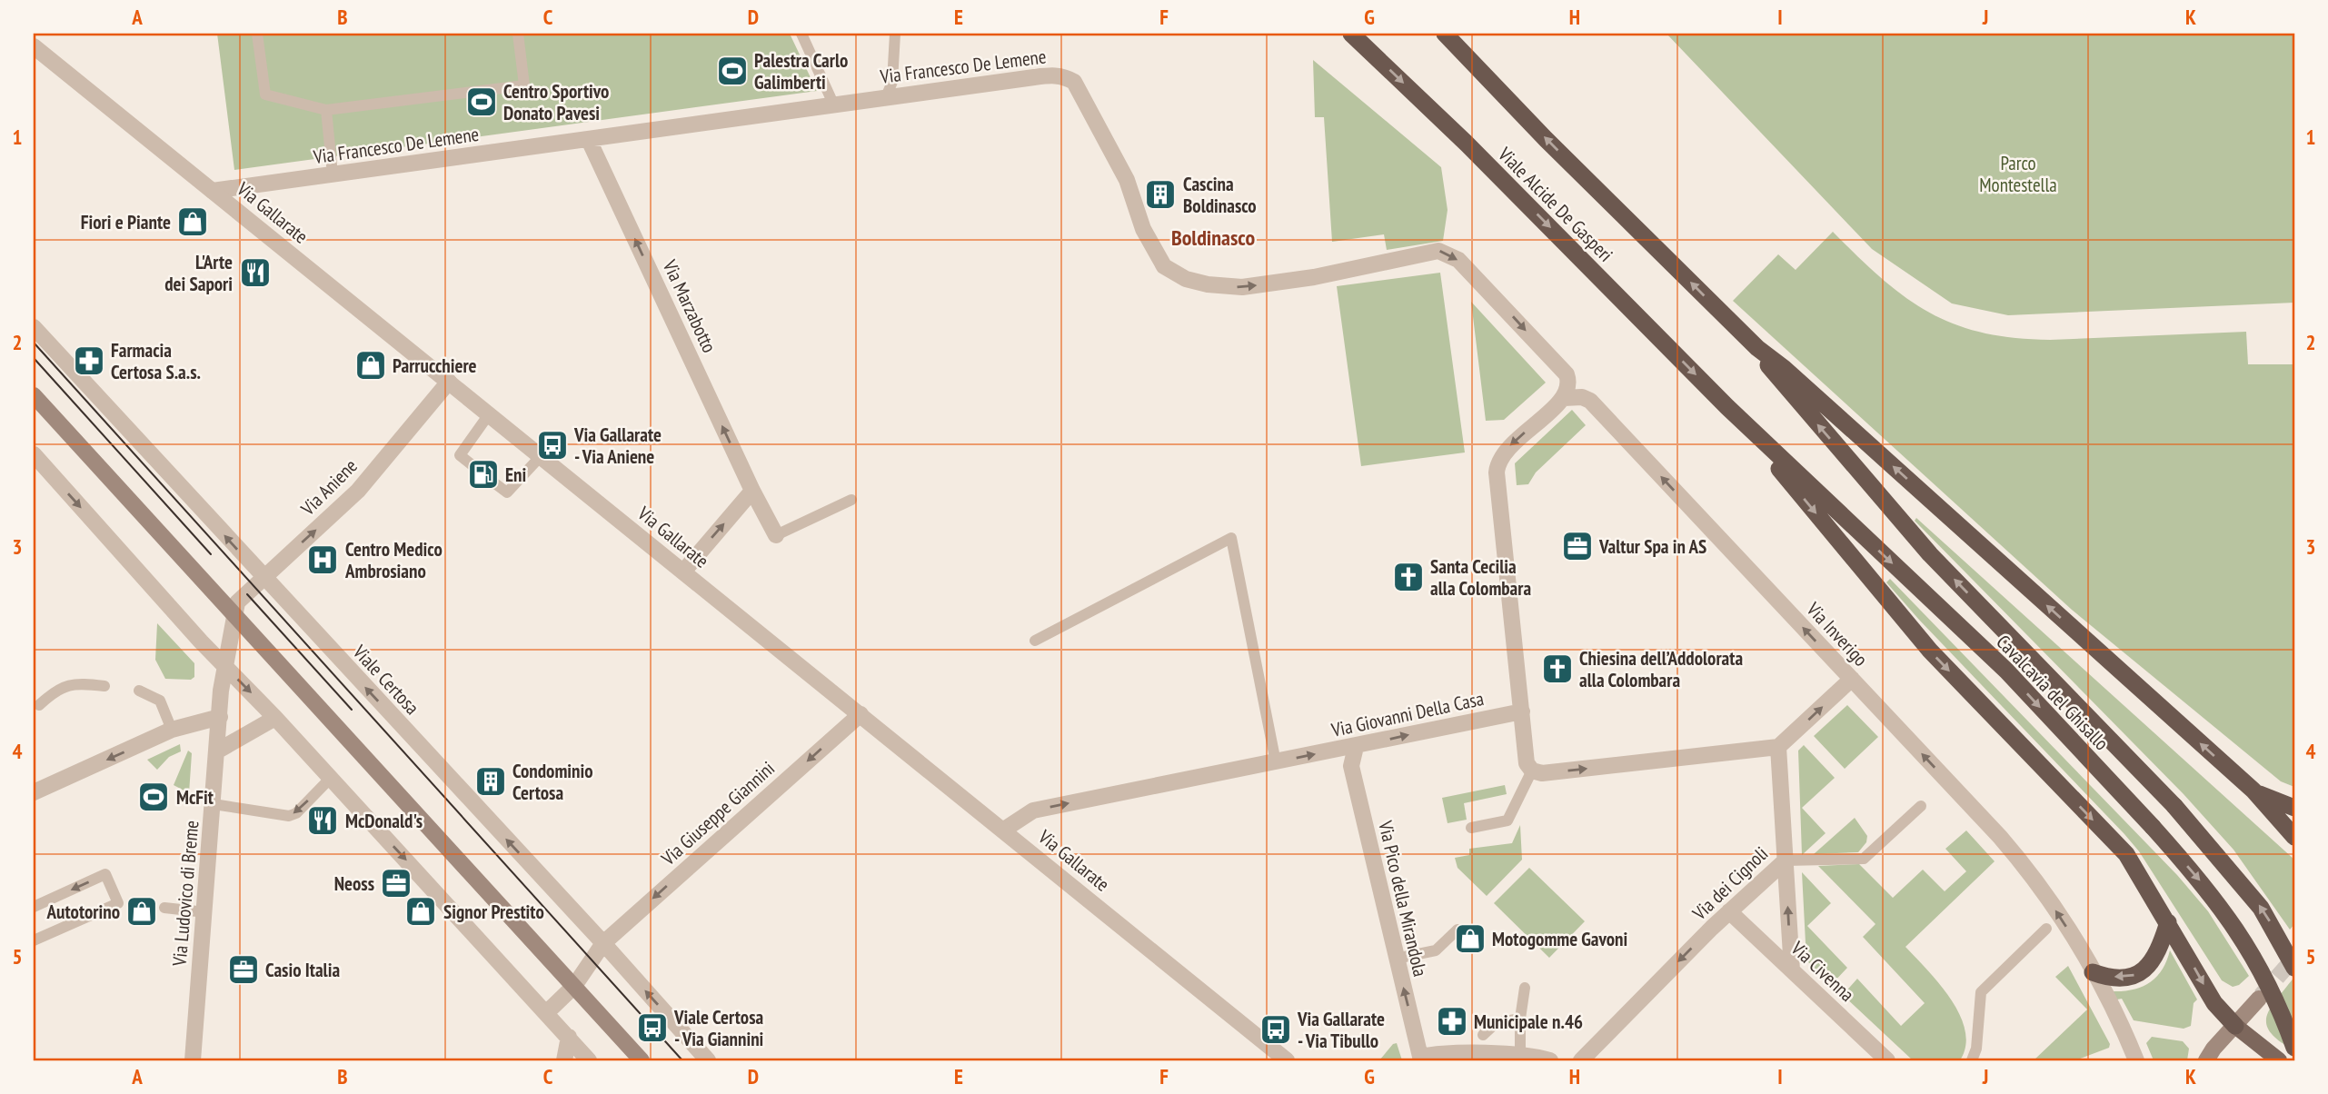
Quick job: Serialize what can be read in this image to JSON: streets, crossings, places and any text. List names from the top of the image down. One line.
{"streets":{"highway":["Viale Alcide De Gasperi","Cavalcavia del Ghisallo"],"street":["Via Francesco De Lemene","Via Gallarate","Via Marzabotto","Via Aniene","Via Inverigo","Viale Certosa","Via Giovanni Della Casa","Via Giuseppe Giannini","Via dei Cignoli","Via Ludovico di Breme","Via Pico della Mirandola","Via Civenna"]},"crossings":[["Via Francesco De Lemene","Via Gallarate"],["Via Francesco De Lemene","Via Marzabotto"],["Via Francesco De Lemene","Via Inverigo"],["Viale Alcide De Gasperi","Cavalcavia del Ghisallo"],["Via Gallarate","Via Aniene"],["Via Gallarate","Via Giovanni Della Casa"],["Via Gallarate","Via Giuseppe Giannini"],["Via Aniene","Viale Certosa"],["Viale Certosa","Via Giuseppe Giannini"],["Via Giovanni Della Casa","Via Pico della Mirandola"],["Via dei Cignoli","Via Civenna"]],"one_way":["Via Francesco De Lemene","Via Marzabotto","Via Aniene","Via Inverigo","Via Giovanni Della Casa","Via Giuseppe Giannini","Via dei Cignoli"],"districts":["Boldinasco"],"parks":["Parco Montestella"],"places":{"sports":["Palestra Carlo Galimberti","Centro Sportivo Donato Pavesi","McFit"],"building":["Cascina Boldinasco","Condominio Certosa"],"shop":["Fiori e Piante","Parrucchiere","Autotorino","Signor Prestito","Motogomme Gavoni"],"restaurant":["L'Arte dei Sapori","McDonald's"],"pharmacy":["Farmacia Certosa S.a.s.","Municipale n.46"],"bus stop":["Via Gallarate - Via Aniene","Viale Certosa - Via Giannini","Via Gallarate - Via Tibullo"],"fuel station":["Eni"],"office":["Valtur Spa in AS","Neoss","Casio Italia"],"hospital":["Centro Medico Ambrosiano"],"church":["Santa Cecilia alla Colombara","Chiesina dell’Addolorata alla Colombara"]},"grid":{"columns":["A","B","C","D","E","F","G","H","I","J","K"],"rows":["1","2","3","4","5"]}}
